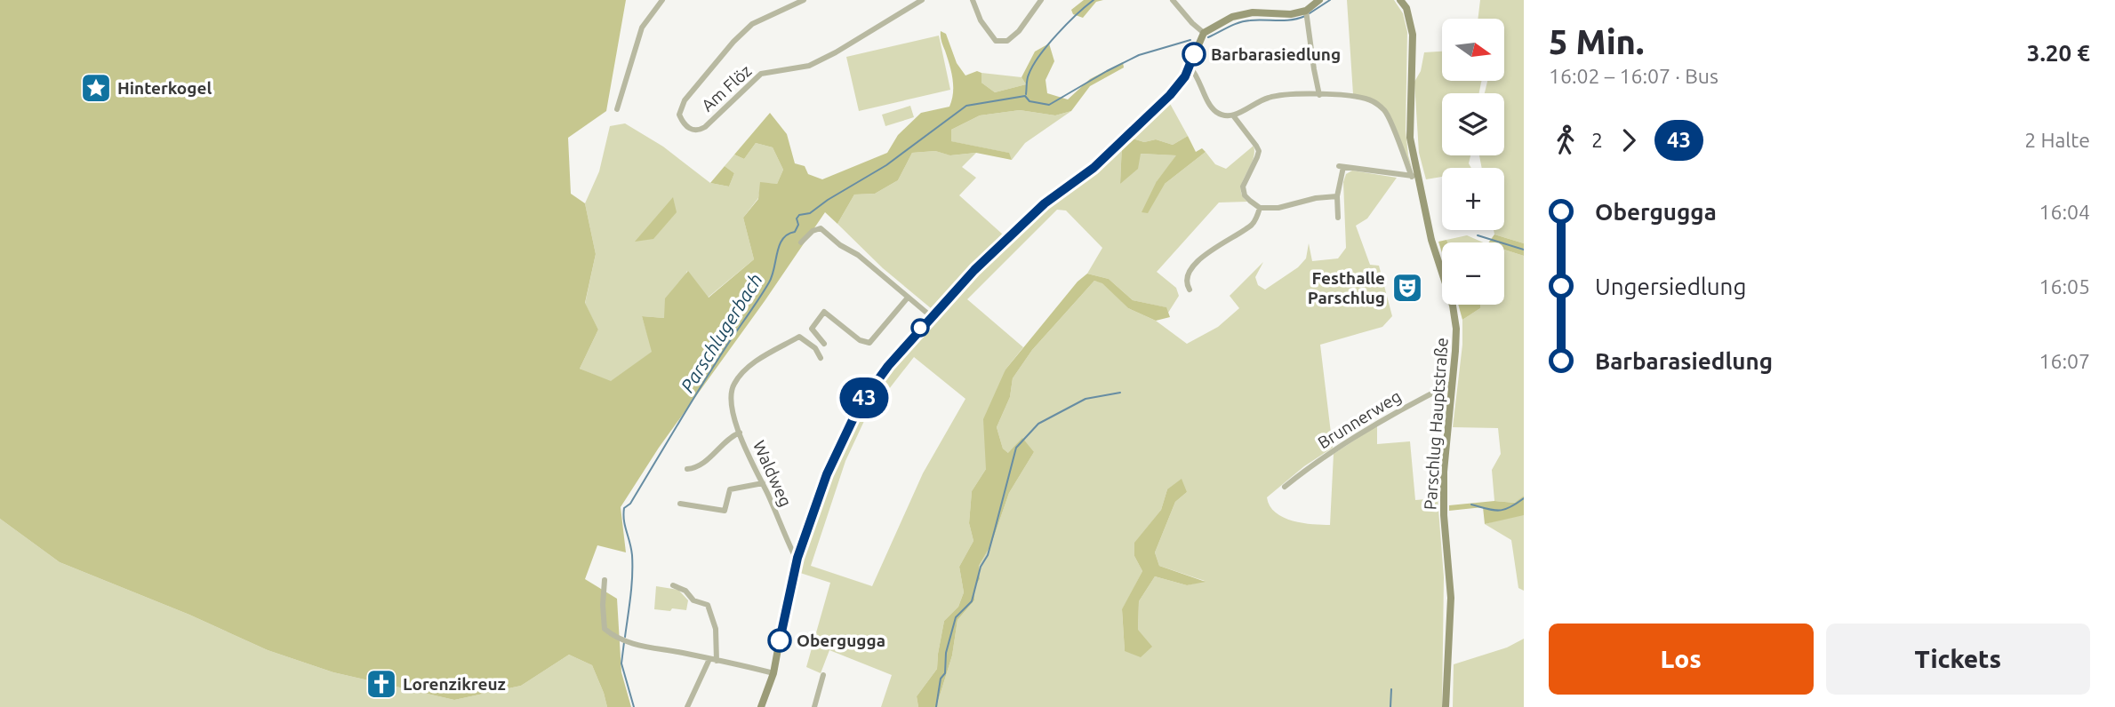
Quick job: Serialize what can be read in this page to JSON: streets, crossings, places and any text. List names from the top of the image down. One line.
{"streets":{"main road":["Parschlug Hauptstraße"],"street":["Am Flöz","Brunnerweg","Waldweg"]},"crossings":[["Brunnerweg","Parschlug Hauptstraße"]],"water":["Parschlugerbach"],"places":{"other":["Barbarasiedlung","Obergugga"],"place":["Hinterkogel"],"theatre":["Festhalle Parschlug"],"church":["Lorenzikreuz"]},"lines":["bus line 43"],"north":"right","page":{"on_map":"43","heading":["5 Min.","16:02 – 16:07 · Bus","3.20 €"],"map_buttons":["+","−"],"legs":["2","43","2 Halte"],"list":[{"name":"Obergugga","value":"16:04"},{"name":"Ungersiedlung","value":"16:05"},{"name":"Barbarasiedlung","value":"16:07"}],"buttons":["Los","Tickets"]}}
